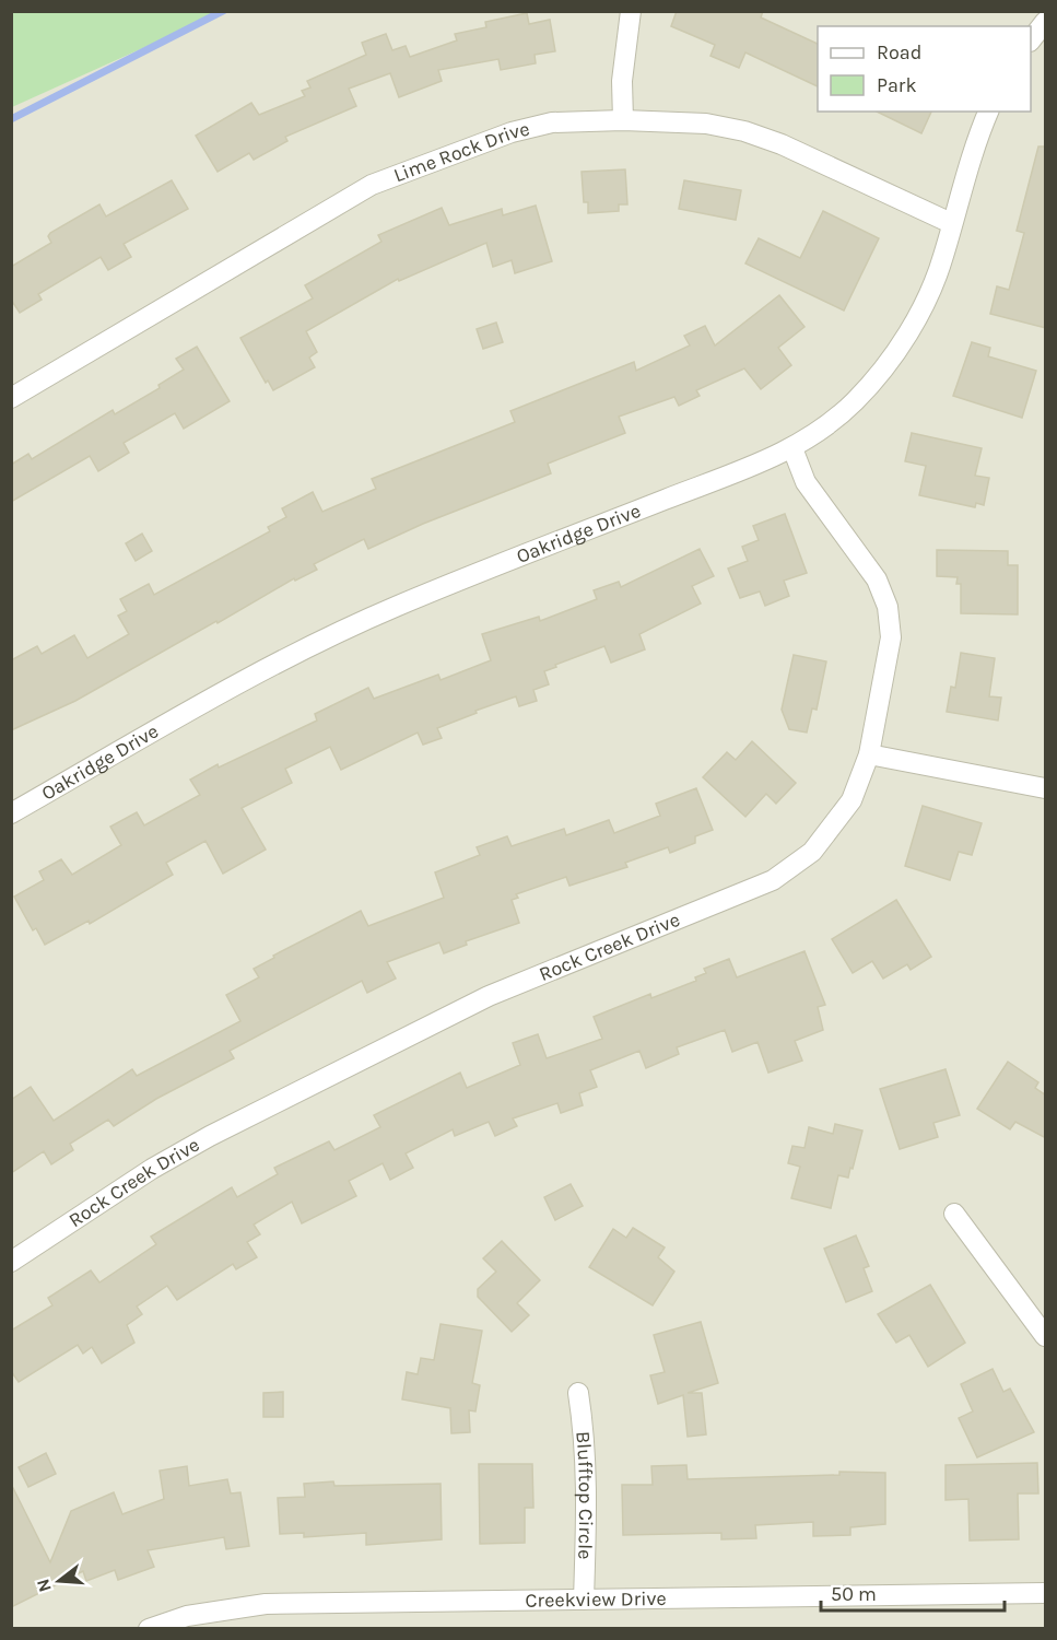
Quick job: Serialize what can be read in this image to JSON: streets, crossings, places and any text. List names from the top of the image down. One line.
{"streets":{"street":["Lime Rock Drive","Oakridge Drive","Rock Creek Drive","Blufftop Circle","Creekview Drive"]},"crossings":[["Lime Rock Drive","Oakridge Drive"],["Oakridge Drive","Rock Creek Drive"],["Blufftop Circle","Creekview Drive"]],"legend":["Road","Park"],"scale_bar":"50 m","north":"left"}
